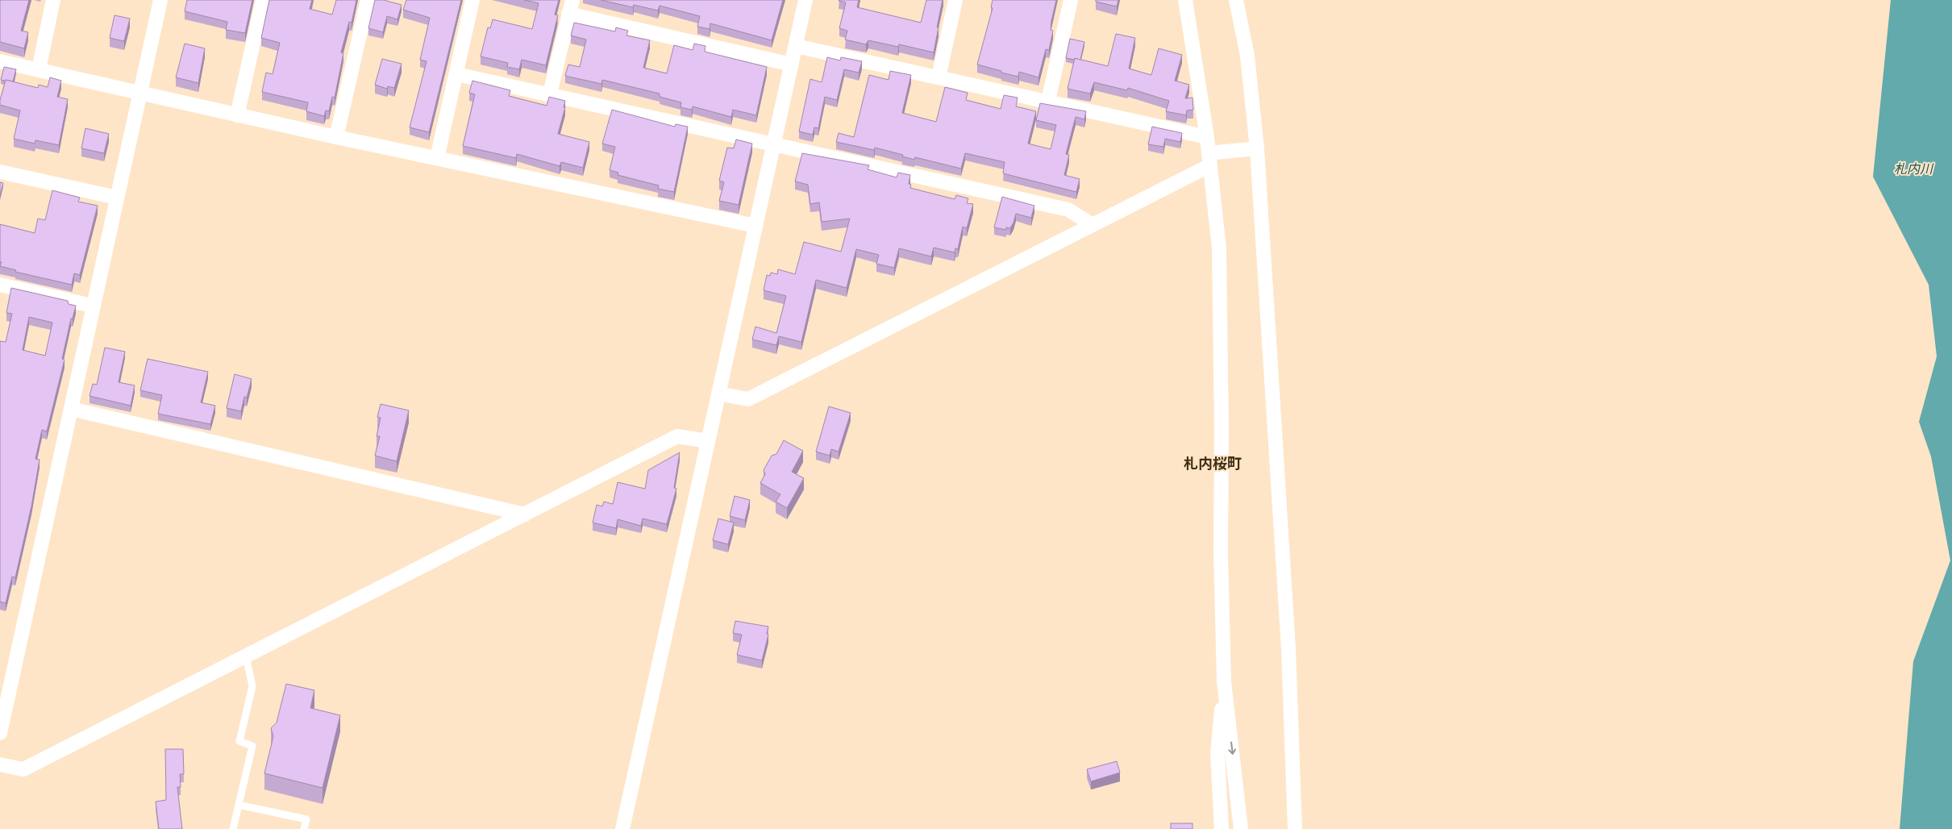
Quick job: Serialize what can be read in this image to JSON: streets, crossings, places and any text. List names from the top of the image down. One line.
{"districts":["札内桜町"],"water":["札内川"]}
